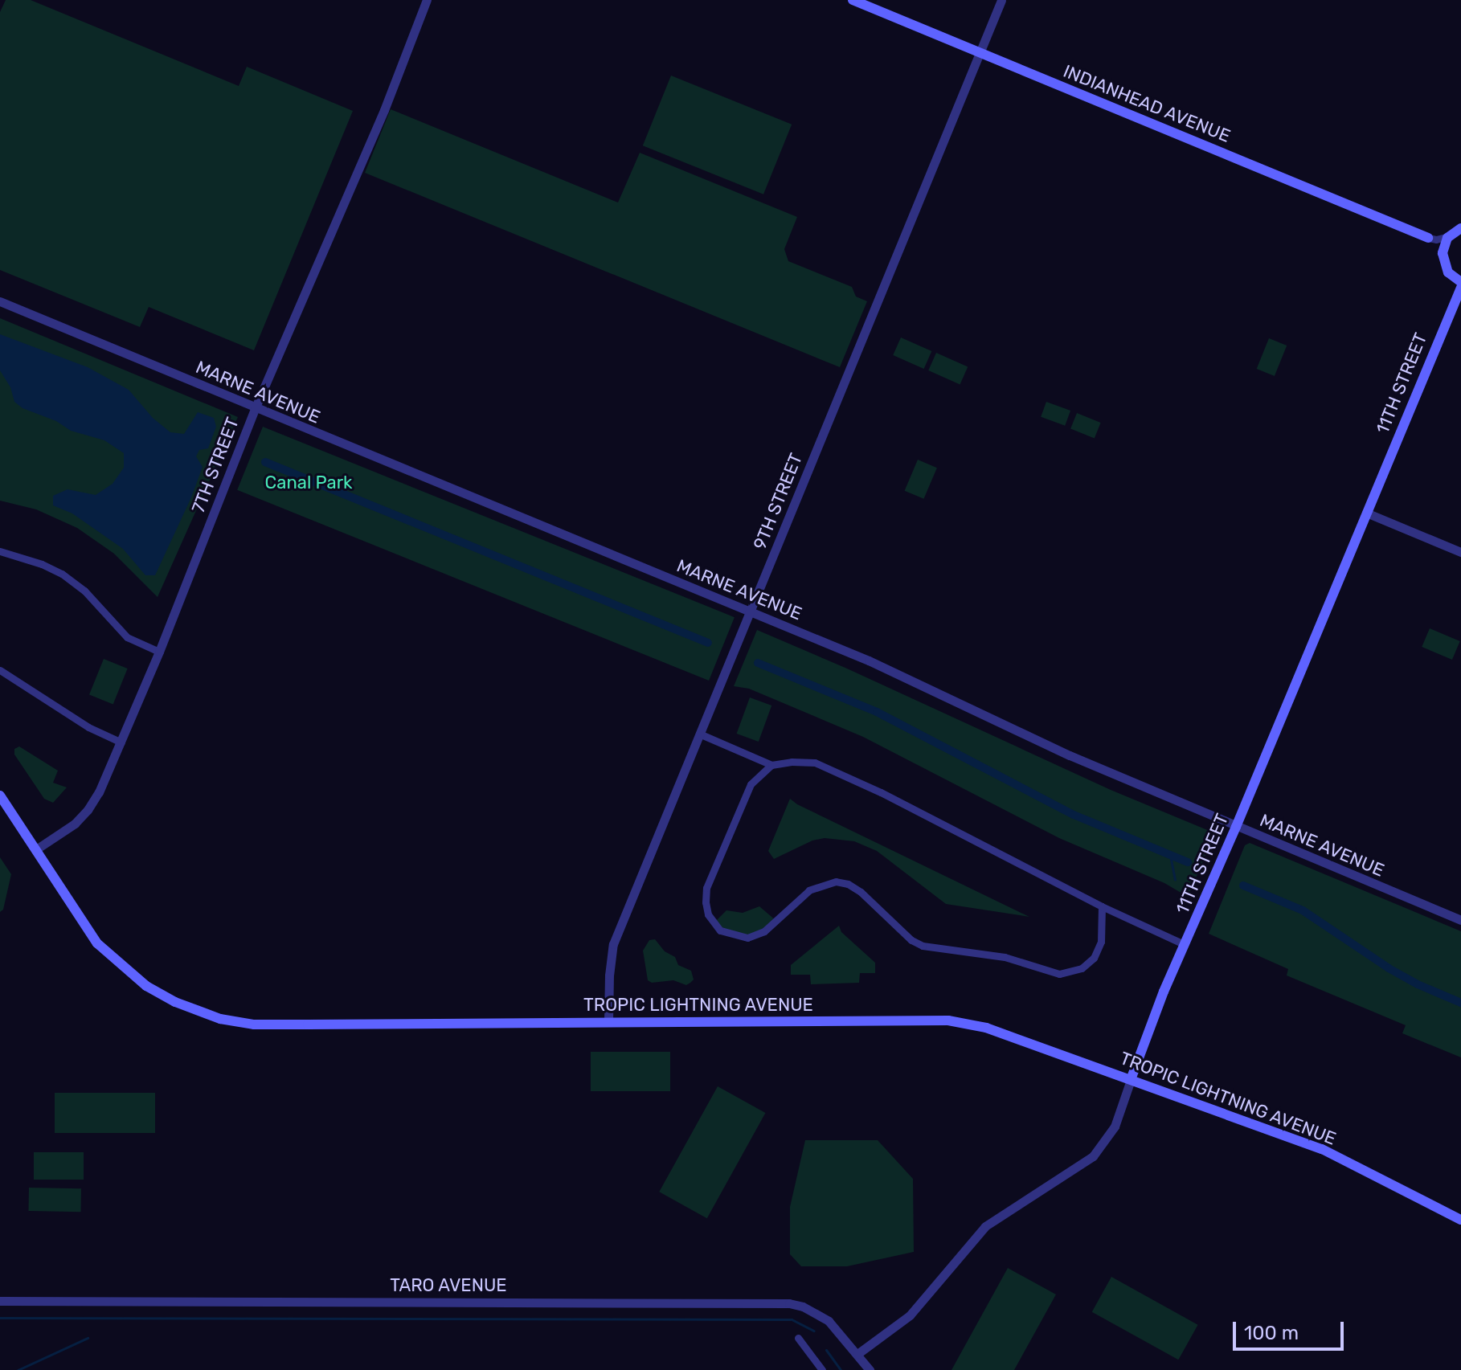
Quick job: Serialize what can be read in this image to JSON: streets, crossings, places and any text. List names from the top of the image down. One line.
{"streets":{"main road":["INDIANHEAD AVENUE","11TH STREET","TROPIC LIGHTNING AVENUE"],"street":["MARNE AVENUE","7TH STREET","9TH STREET","TARO AVENUE"]},"crossings":[["INDIANHEAD AVENUE","9TH STREET"],["11TH STREET","MARNE AVENUE"],["11TH STREET","TROPIC LIGHTNING AVENUE"],["11TH STREET","TARO AVENUE"],["MARNE AVENUE","7TH STREET"],["MARNE AVENUE","9TH STREET"],["7TH STREET","TROPIC LIGHTNING AVENUE"],["9TH STREET","TROPIC LIGHTNING AVENUE"]],"parks":["Canal Park"],"scale_bar":"100 m"}
